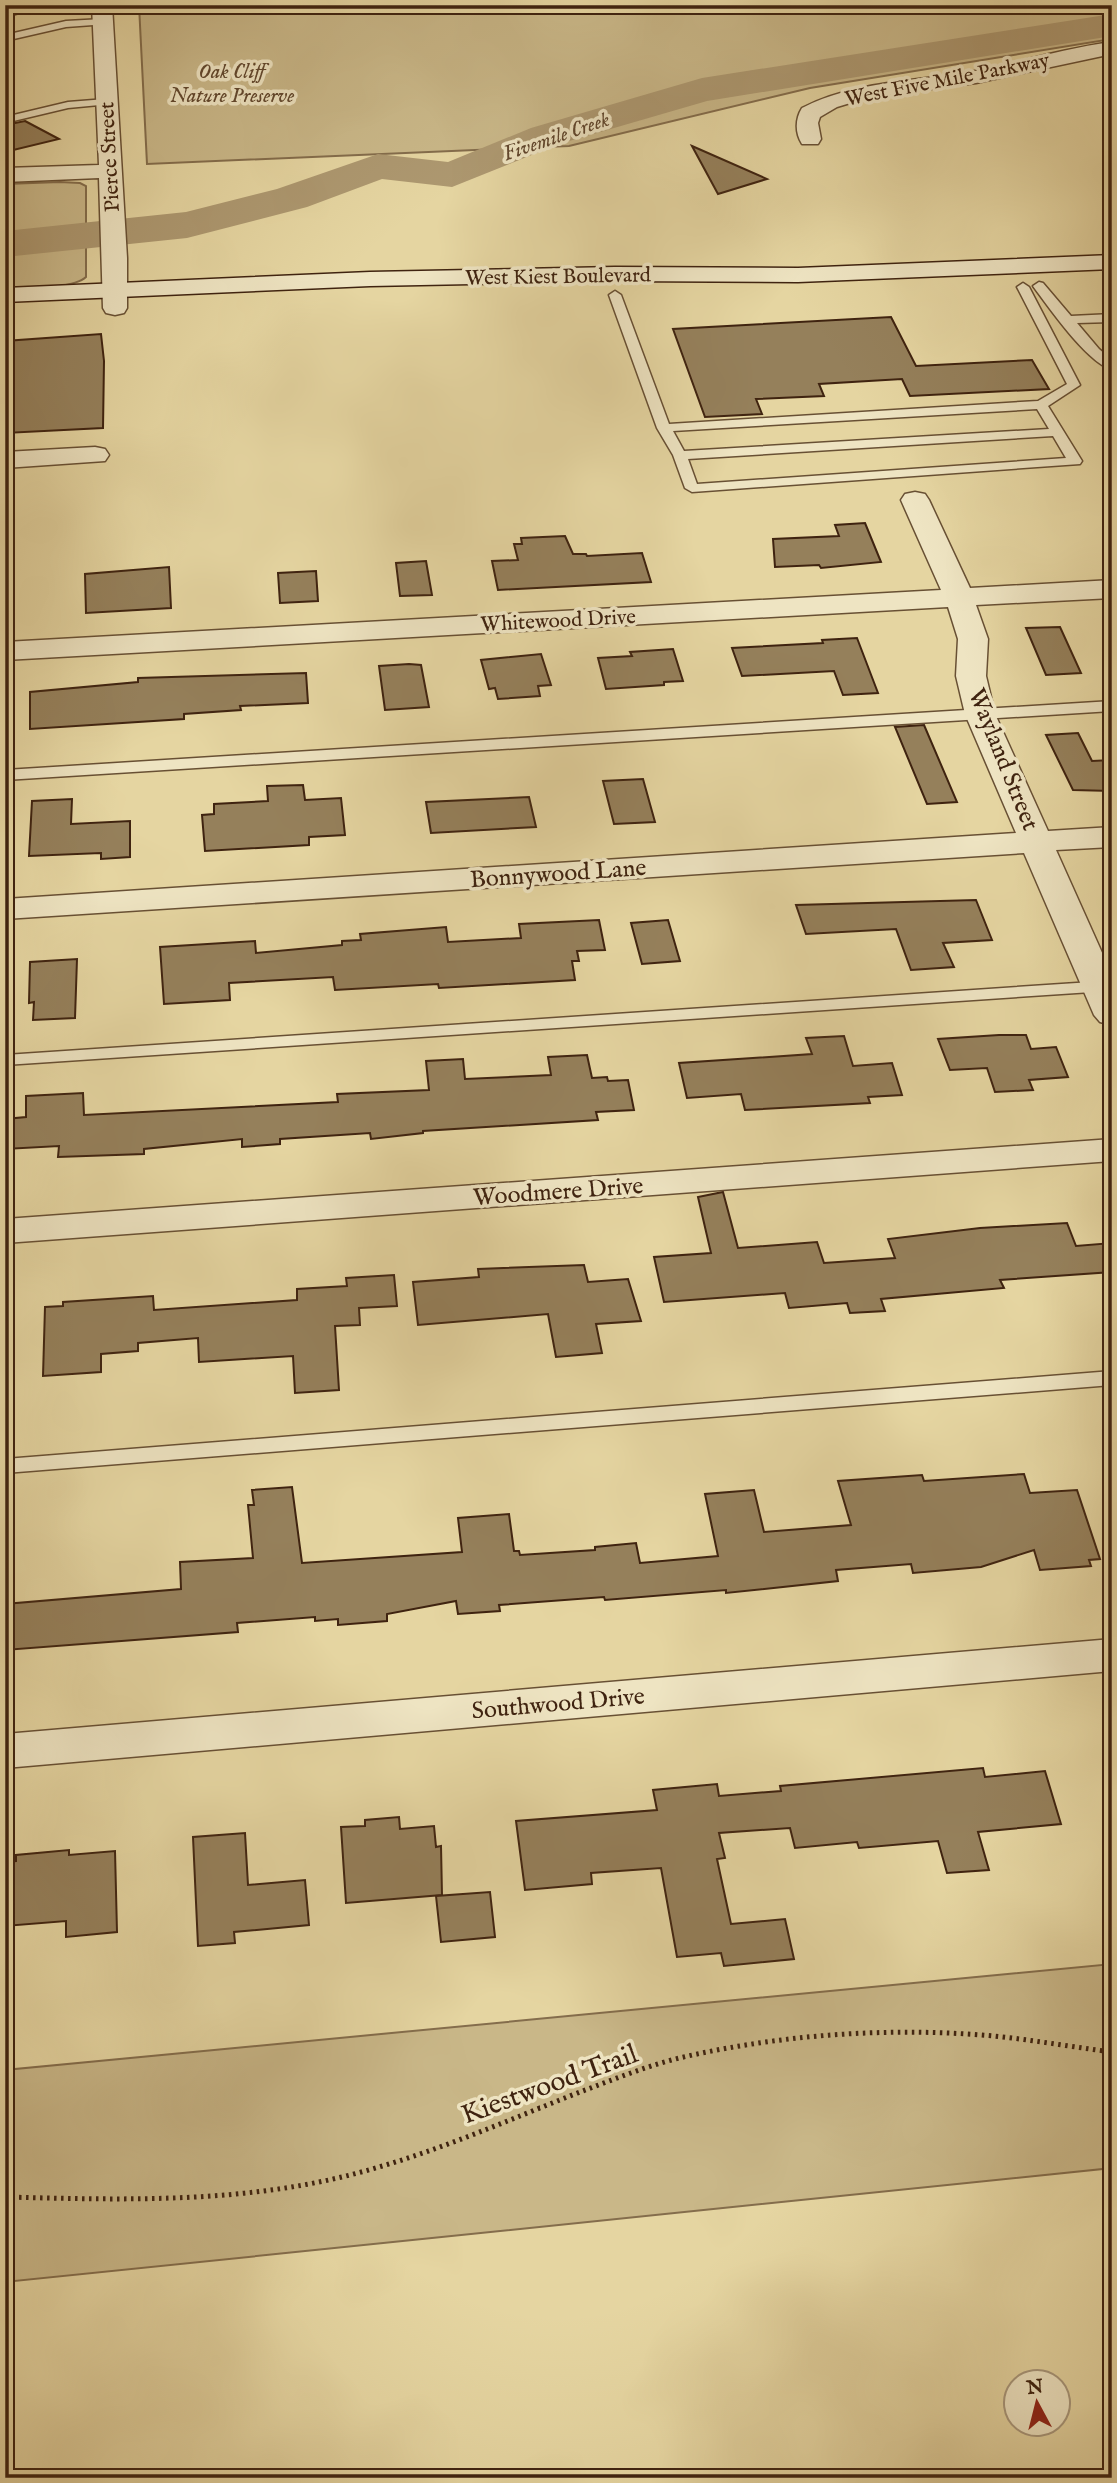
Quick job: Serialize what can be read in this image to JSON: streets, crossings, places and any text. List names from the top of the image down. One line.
{"streets":{"street":["West Five Mile Parkway","Pierce Street","West Kiest Boulevard","Whitewood Drive","Wayland Street","Bonnywood Lane","Woodmere Drive","Southwood Drive"],"path":["Kiestwood Trail"]},"crossings":[["Pierce Street","West Kiest Boulevard"],["Whitewood Drive","Wayland Street"],["Wayland Street","Bonnywood Lane"]],"water":["Fivemile Creek"],"parks":["Oak Cliff Nature Preserve"],"north":"top"}
